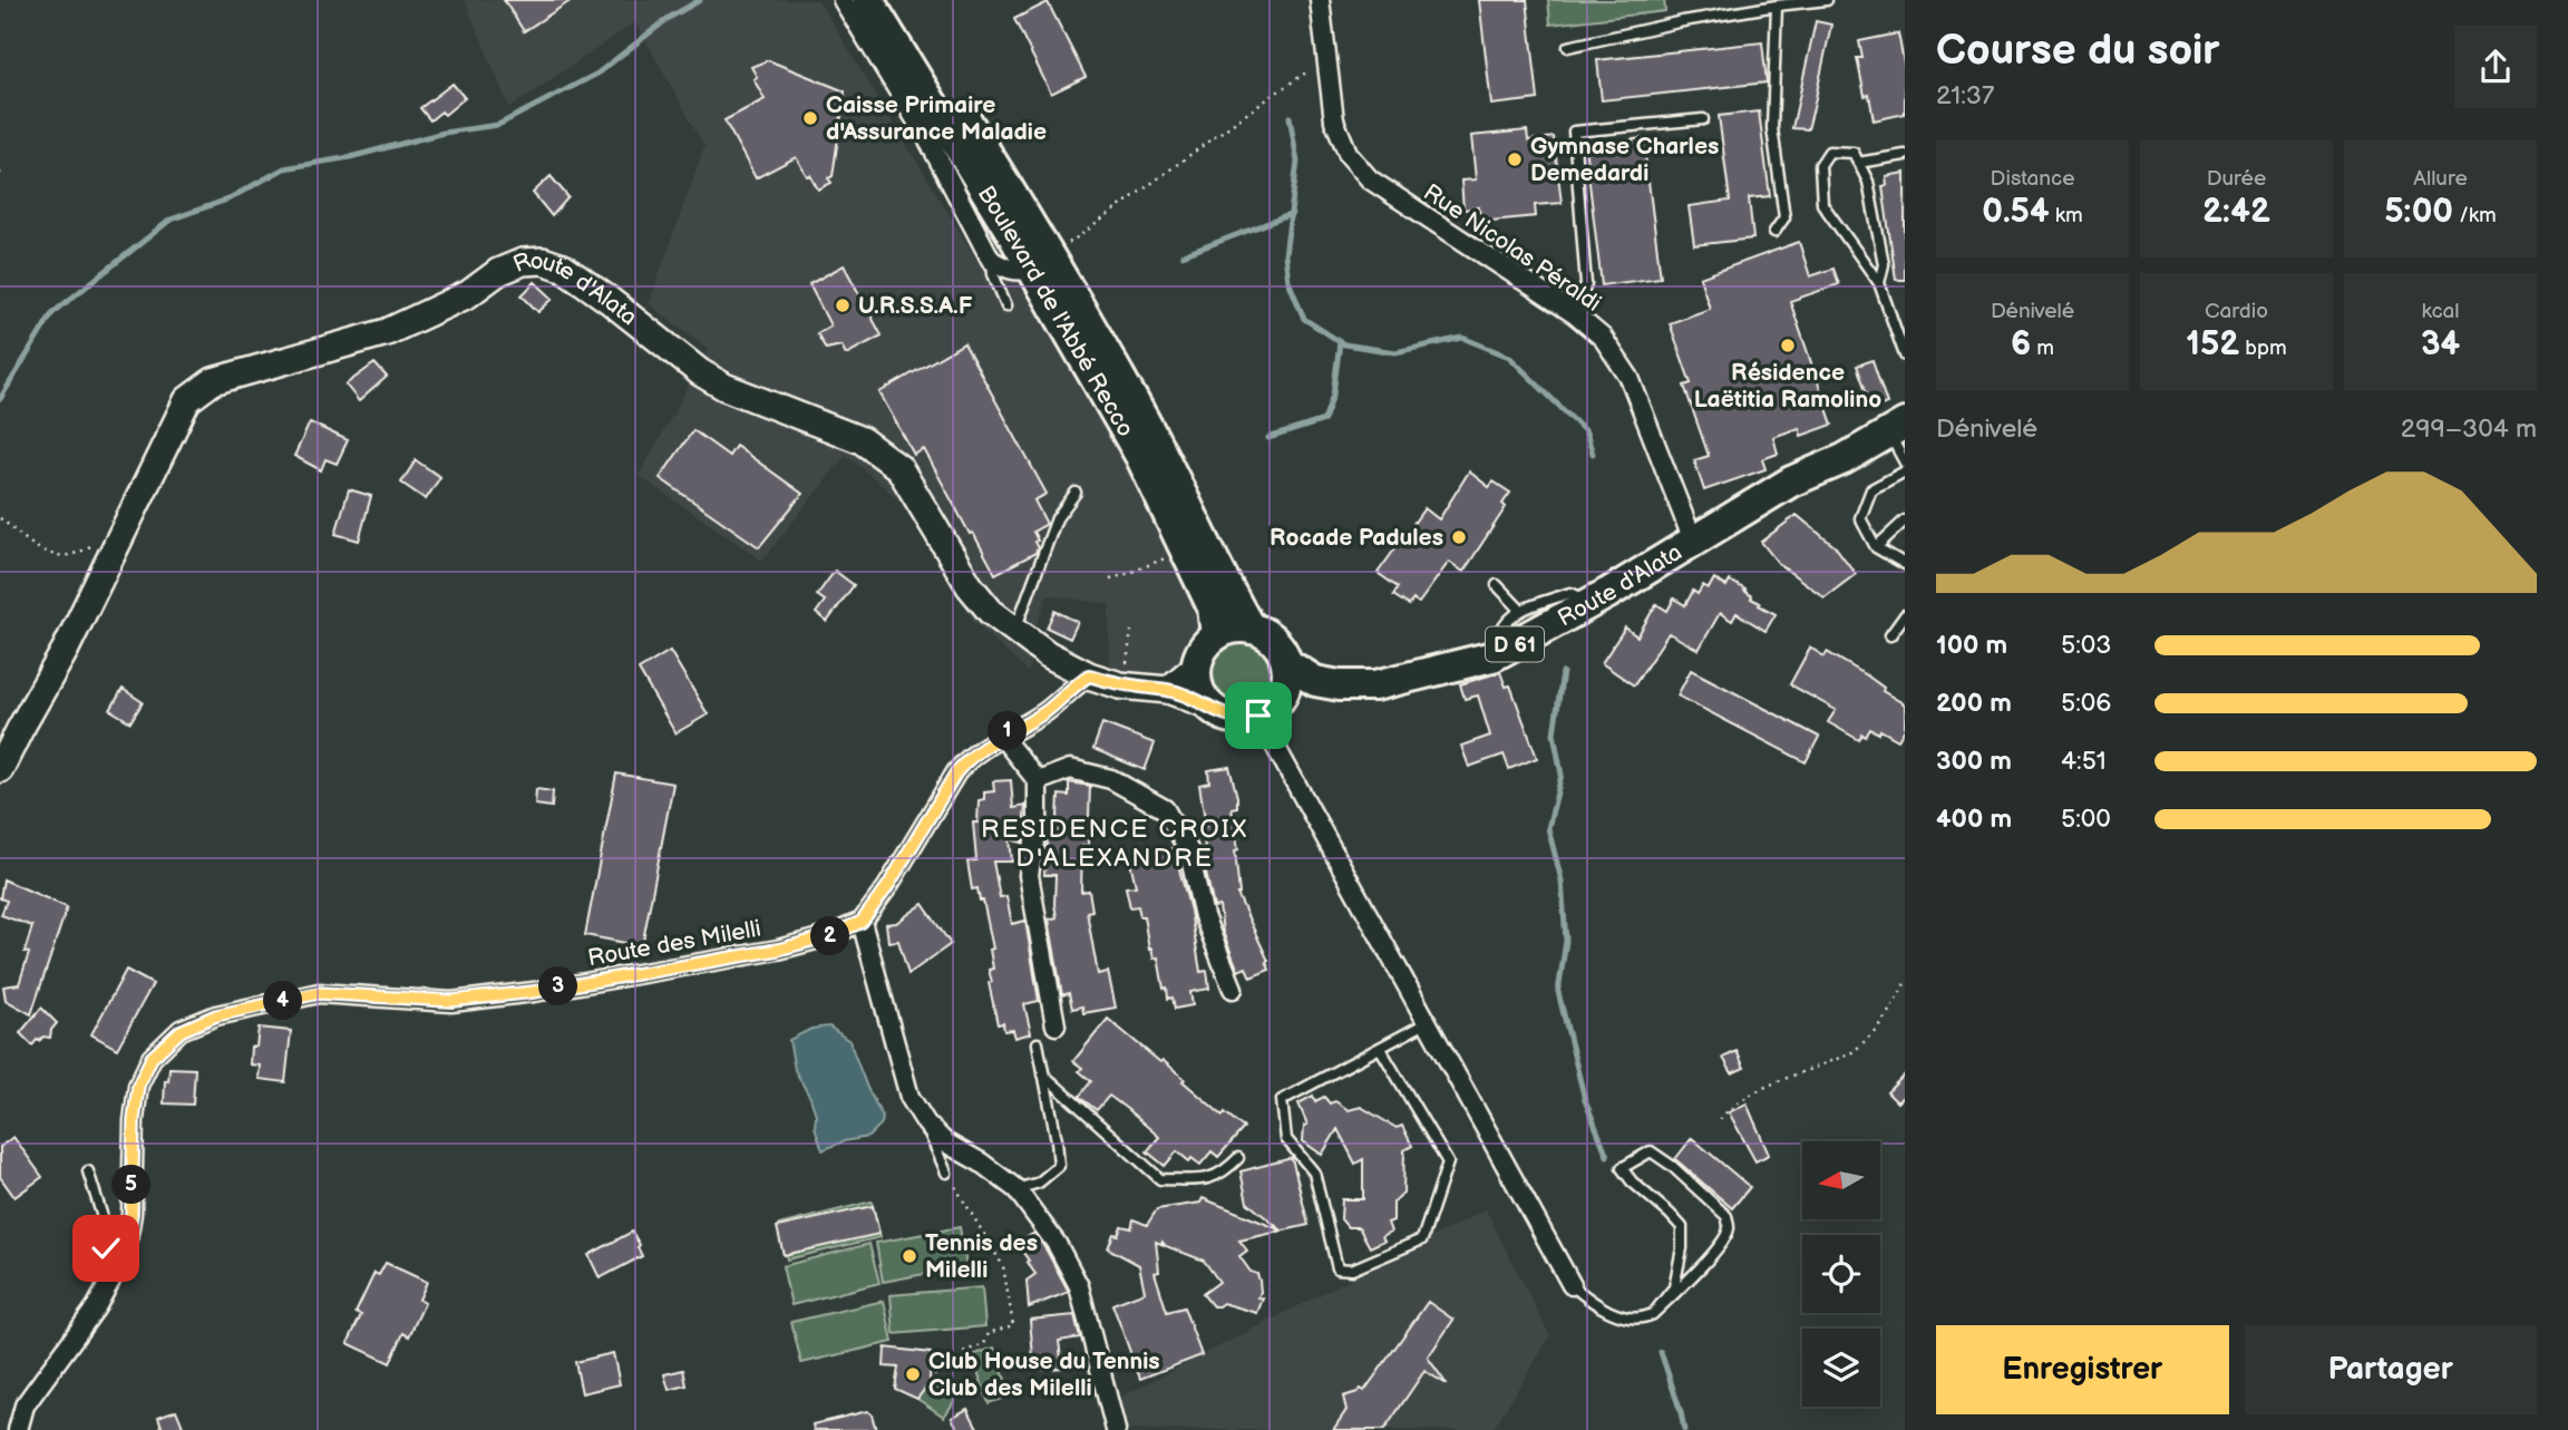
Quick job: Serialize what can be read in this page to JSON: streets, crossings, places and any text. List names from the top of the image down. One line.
{"streets":{"main road":["Route d'Alata","Boulevard de l'Abbé Recco","D 61"],"street":["Rue Nicolas Péraldi","Route des Milelli"]},"crossings":[["Rue Nicolas Péraldi","Route d'Alata"],["Route d'Alata","Boulevard de l'Abbé Recco"]],"districts":["RESIDENCE CROIX D'ALEXANDRE"],"places":["Caisse Primaire d'Assurance Maladie","Gymnase Charles Demedardi","U.R.S.S.A.F","Résidence Laëtitia Ramolino","Rocade Padules","Tennis des Milelli","Club House du Tennis Club des Milelli"],"north":"left","page":{"heading":["Course du soir","21:37"],"stats":[["Distance","0.54 km"],["Durée","2:42"],["Allure","5:00 /km"],["Dénivelé","6 m"],["Cardio","152 bpm"],["kcal","34"]],"chart":["Dénivelé","299–304 m"],"list":[{"name":"100 m","note":"5:03"},{"name":"200 m","note":"5:06"},{"name":"300 m","note":"4:51"},{"name":"400 m","note":"5:00"}],"pins":["1","2","3","4","5"],"buttons":["Enregistrer","Partager"]}}
